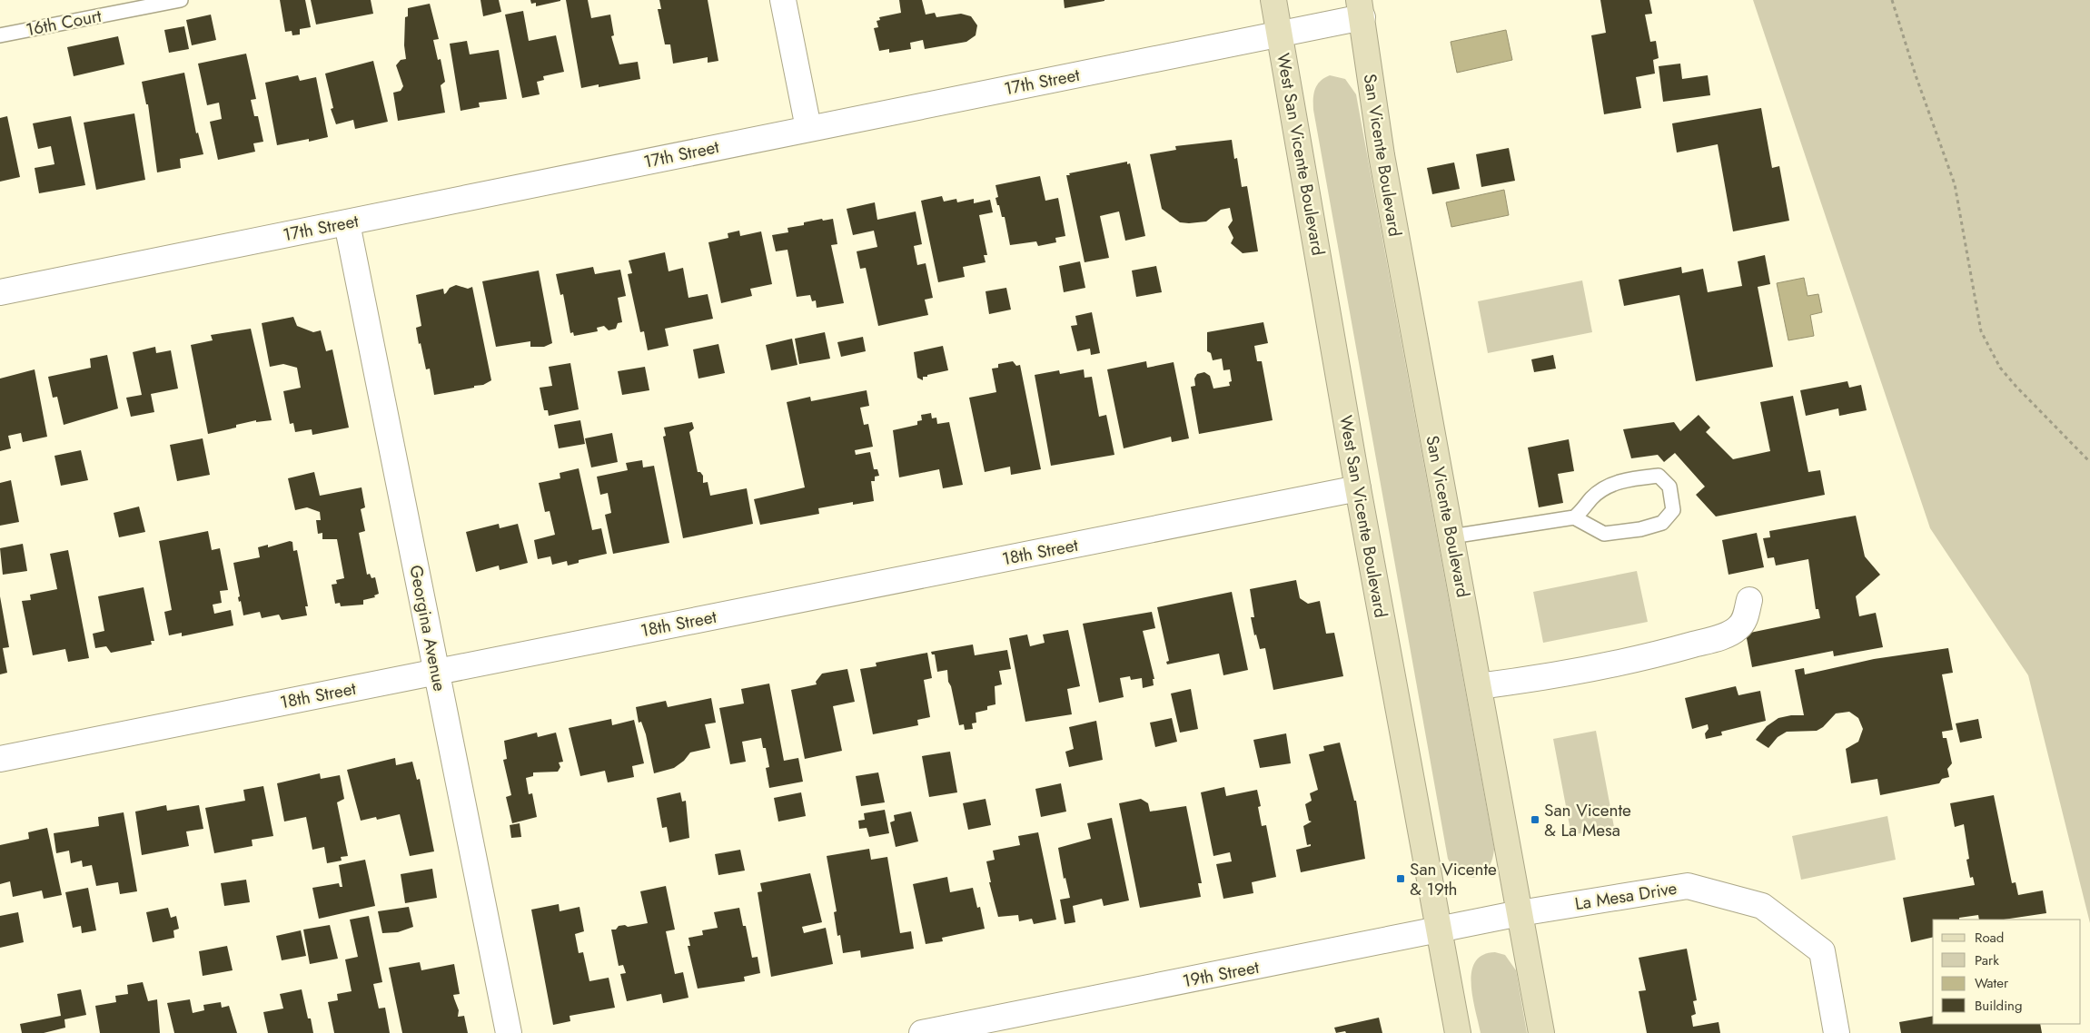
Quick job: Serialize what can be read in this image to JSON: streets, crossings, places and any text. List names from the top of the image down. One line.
{"streets":{"main road":["West San Vicente Boulevard","San Vicente Boulevard"],"street":["17th Street","18th Street","Georgina Avenue","La Mesa Drive","19th Street"],"lane":["16th Court"]},"crossings":[["17th Street","West San Vicente Boulevard"],["17th Street","San Vicente Boulevard"],["17th Street","Georgina Avenue"],["West San Vicente Boulevard","18th Street"],["West San Vicente Boulevard","19th Street"],["San Vicente Boulevard","La Mesa Drive"],["San Vicente Boulevard","19th Street"],["18th Street","Georgina Avenue"],["La Mesa Drive","19th Street"]],"places":{"transit":["San Vicente & La Mesa","San Vicente & 19th"]},"legend":["Road","Park","Water","Building"]}
